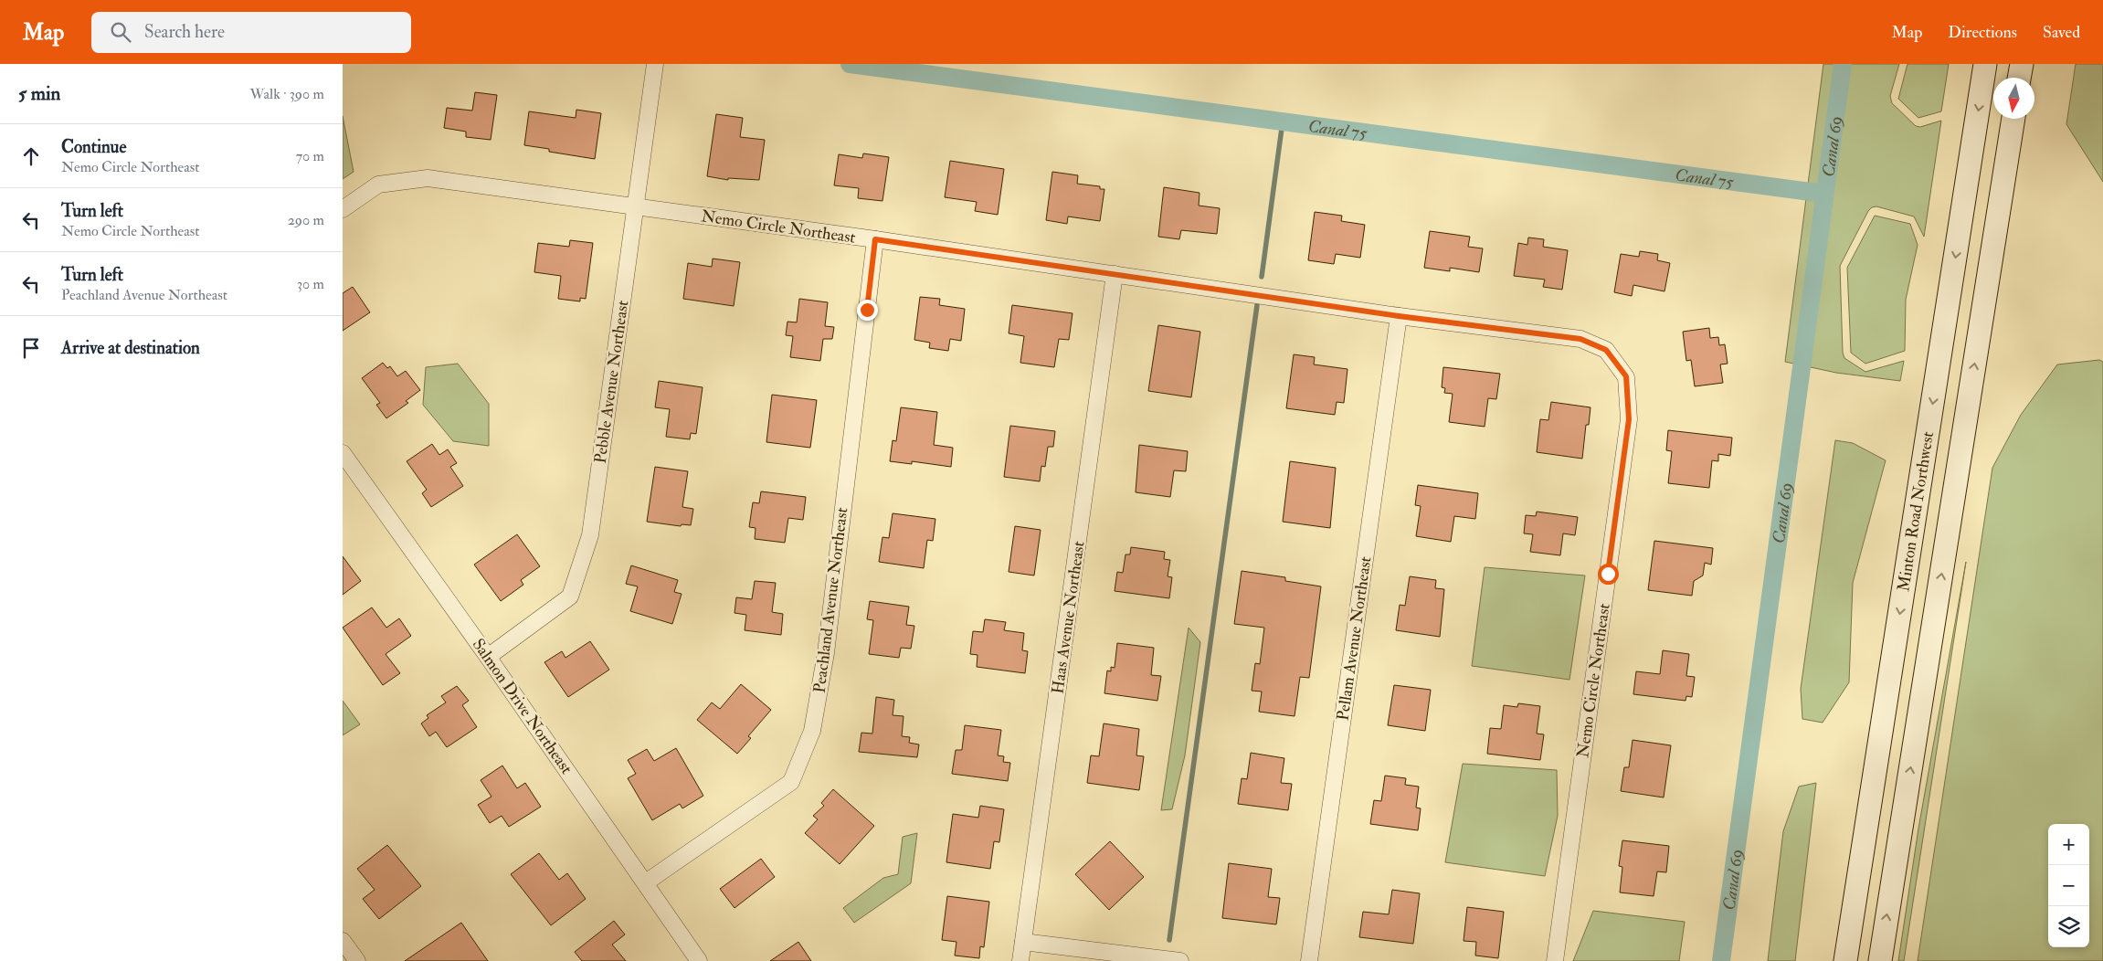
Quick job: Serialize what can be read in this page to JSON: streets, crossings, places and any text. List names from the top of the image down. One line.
{"streets":{"main road":["Minton Road Northwest"],"street":["Nemo Circle Northeast","Pebble Avenue Northeast","Peachland Avenue Northeast","Haas Avenue Northeast","Pellam Avenue Northeast","Salmon Drive Northeast"]},"crossings":[["Nemo Circle Northeast","Pebble Avenue Northeast"],["Nemo Circle Northeast","Peachland Avenue Northeast"],["Nemo Circle Northeast","Haas Avenue Northeast"],["Nemo Circle Northeast","Pellam Avenue Northeast"],["Pebble Avenue Northeast","Salmon Drive Northeast"],["Peachland Avenue Northeast","Salmon Drive Northeast"]],"water":["Canal 75","Canal 69"],"north":"bottom","page":{"header":"Map","search":"Search here","nav":["Map","Directions","Saved"],"heading":["5 min","Walk · 390 m"],"list":[["Continue","Nemo Circle Northeast","70 m"],["Turn left","Nemo Circle Northeast","290 m"],["Turn left","Peachland Avenue Northeast","30 m"],"Arrive at destination"],"map_buttons":["+","−"]}}
